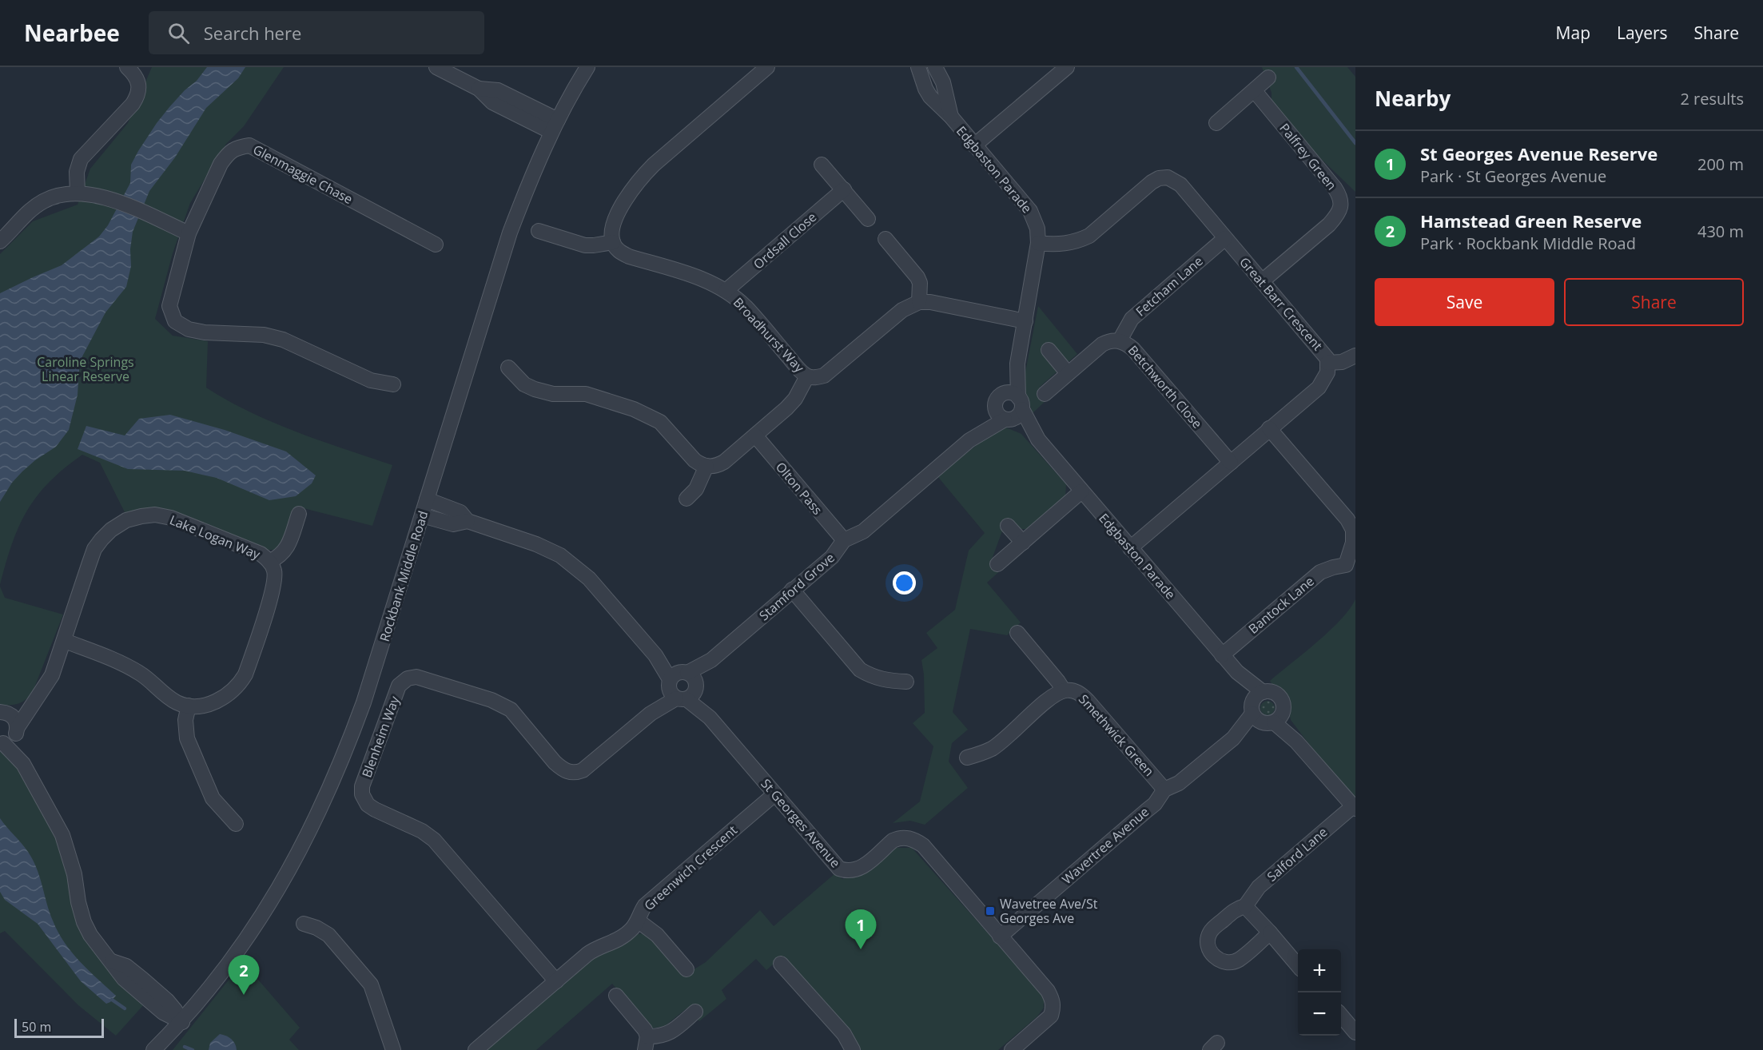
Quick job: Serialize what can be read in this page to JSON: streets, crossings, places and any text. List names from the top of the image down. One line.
{"streets":{"street":["Palfrey Green","Edgbaston Parade","Glenmaggie Chase","Ordsall Close","Fetcham Lane","Great Barr Crescent","Broadhurst Way","Betchworth Close","Olton Pass","Lake Logan Way","Rockbank Middle Road","Stamford Grove","Bantock Lane","Smethwick Green","Blenheim Way","St Georges Avenue","Wavertree Avenue","Salford Lane","Greenwich Crescent"]},"crossings":[["Palfrey Green","Great Barr Crescent"],["Edgbaston Parade","Great Barr Crescent"],["Edgbaston Parade","Stamford Grove"],["Edgbaston Parade","Bantock Lane"],["Edgbaston Parade","Wavertree Avenue"],["Edgbaston Parade","Salford Lane"],["Ordsall Close","Broadhurst Way"],["Fetcham Lane","Great Barr Crescent"],["Fetcham Lane","Betchworth Close"],["Great Barr Crescent","Betchworth Close"],["Great Barr Crescent","Bantock Lane"],["Olton Pass","Stamford Grove"],["Rockbank Middle Road","St Georges Avenue"],["Stamford Grove","Blenheim Way"],["Stamford Grove","St Georges Avenue"],["Smethwick Green","Wavertree Avenue"],["Blenheim Way","St Georges Avenue"],["Blenheim Way","Greenwich Crescent"],["St Georges Avenue","Wavertree Avenue"],["St Georges Avenue","Greenwich Crescent"]],"parks":["Caroline Springs Linear Reserve"],"places":{"transit":["Wavetree Ave/St Georges Ave"]},"scale_bar":"50 m","page":{"header":"Nearbee","search":"Search here","nav":["Map","Layers","Share"],"heading":["Nearby","2 results"],"list":[{"mark":"1","name":"St Georges Avenue Reserve","note":"Park · St Georges Avenue","value":"200 m"},{"mark":"2","name":"Hamstead Green Reserve","note":"Park · Rockbank Middle Road","value":"430 m"}],"buttons":["Save","Share"],"pins":["1","2"],"map_buttons":["+","−"],"scale":"50 m"}}
